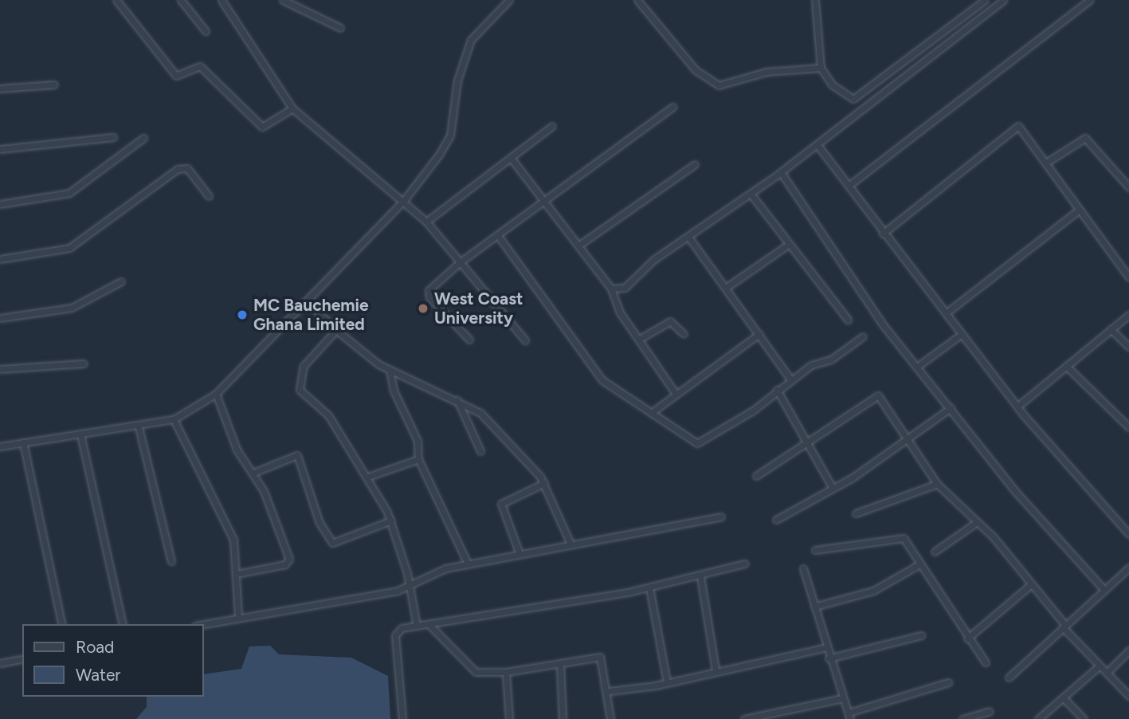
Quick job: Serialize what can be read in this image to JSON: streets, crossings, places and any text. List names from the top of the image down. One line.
{"places":["West Coast University","MC Bauchemie Ghana Limited"],"legend":["Road","Water"]}
